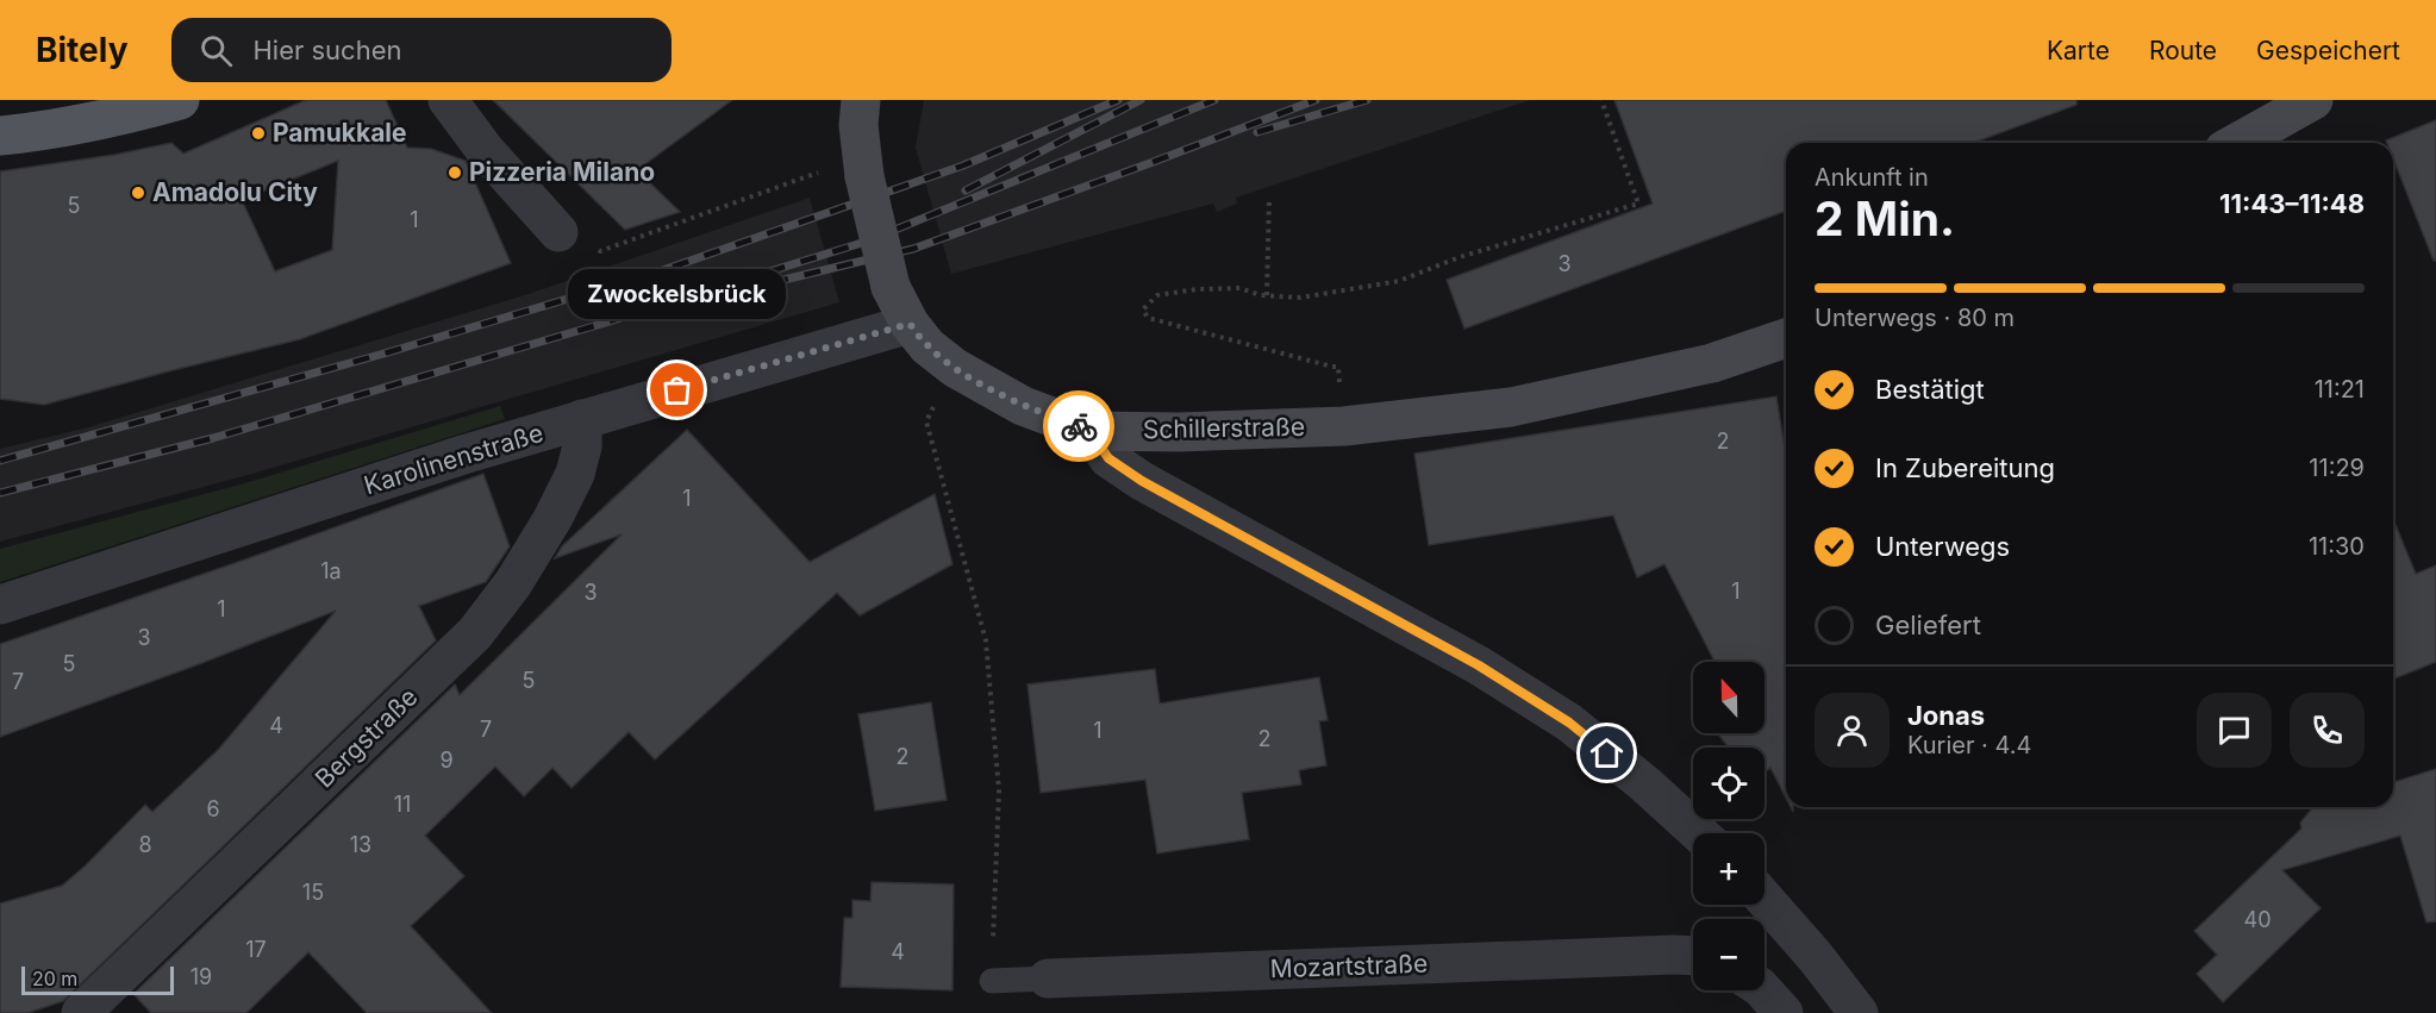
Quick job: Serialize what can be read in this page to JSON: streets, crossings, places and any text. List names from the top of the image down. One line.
{"streets":{"street":["Schillerstraße","Karolinenstraße","Bergstraße","Mozartstraße"]},"crossings":[["Schillerstraße","Karolinenstraße"],["Karolinenstraße","Bergstraße"]],"places":["Pamukkale","Pizzeria Milano","Amadolu City","Zwockelsbrück"],"house_numbers":["5","1","3","2","1","1a","1","3","1","3","5","5","7","4","7","1","2","2","9","11","6","8","13","15","40","17","4","19"],"scale_bar":"20 m","north":"top","page":{"header":"Bitely","search":"Hier suchen","nav":["Karte","Route","Gespeichert"],"heading":["2 Min.","Ankunft in","11:43–11:48"],"panel":["Jonas","Kurier · 4.4"],"bar":"Unterwegs · 80 m","bubble":"Zwockelsbrück","list":[["Bestätigt","11:21"],["In Zubereitung","11:29"],["Unterwegs","11:30"],"Geliefert"],"map_buttons":["+","−"],"scale":"20 m"}}
